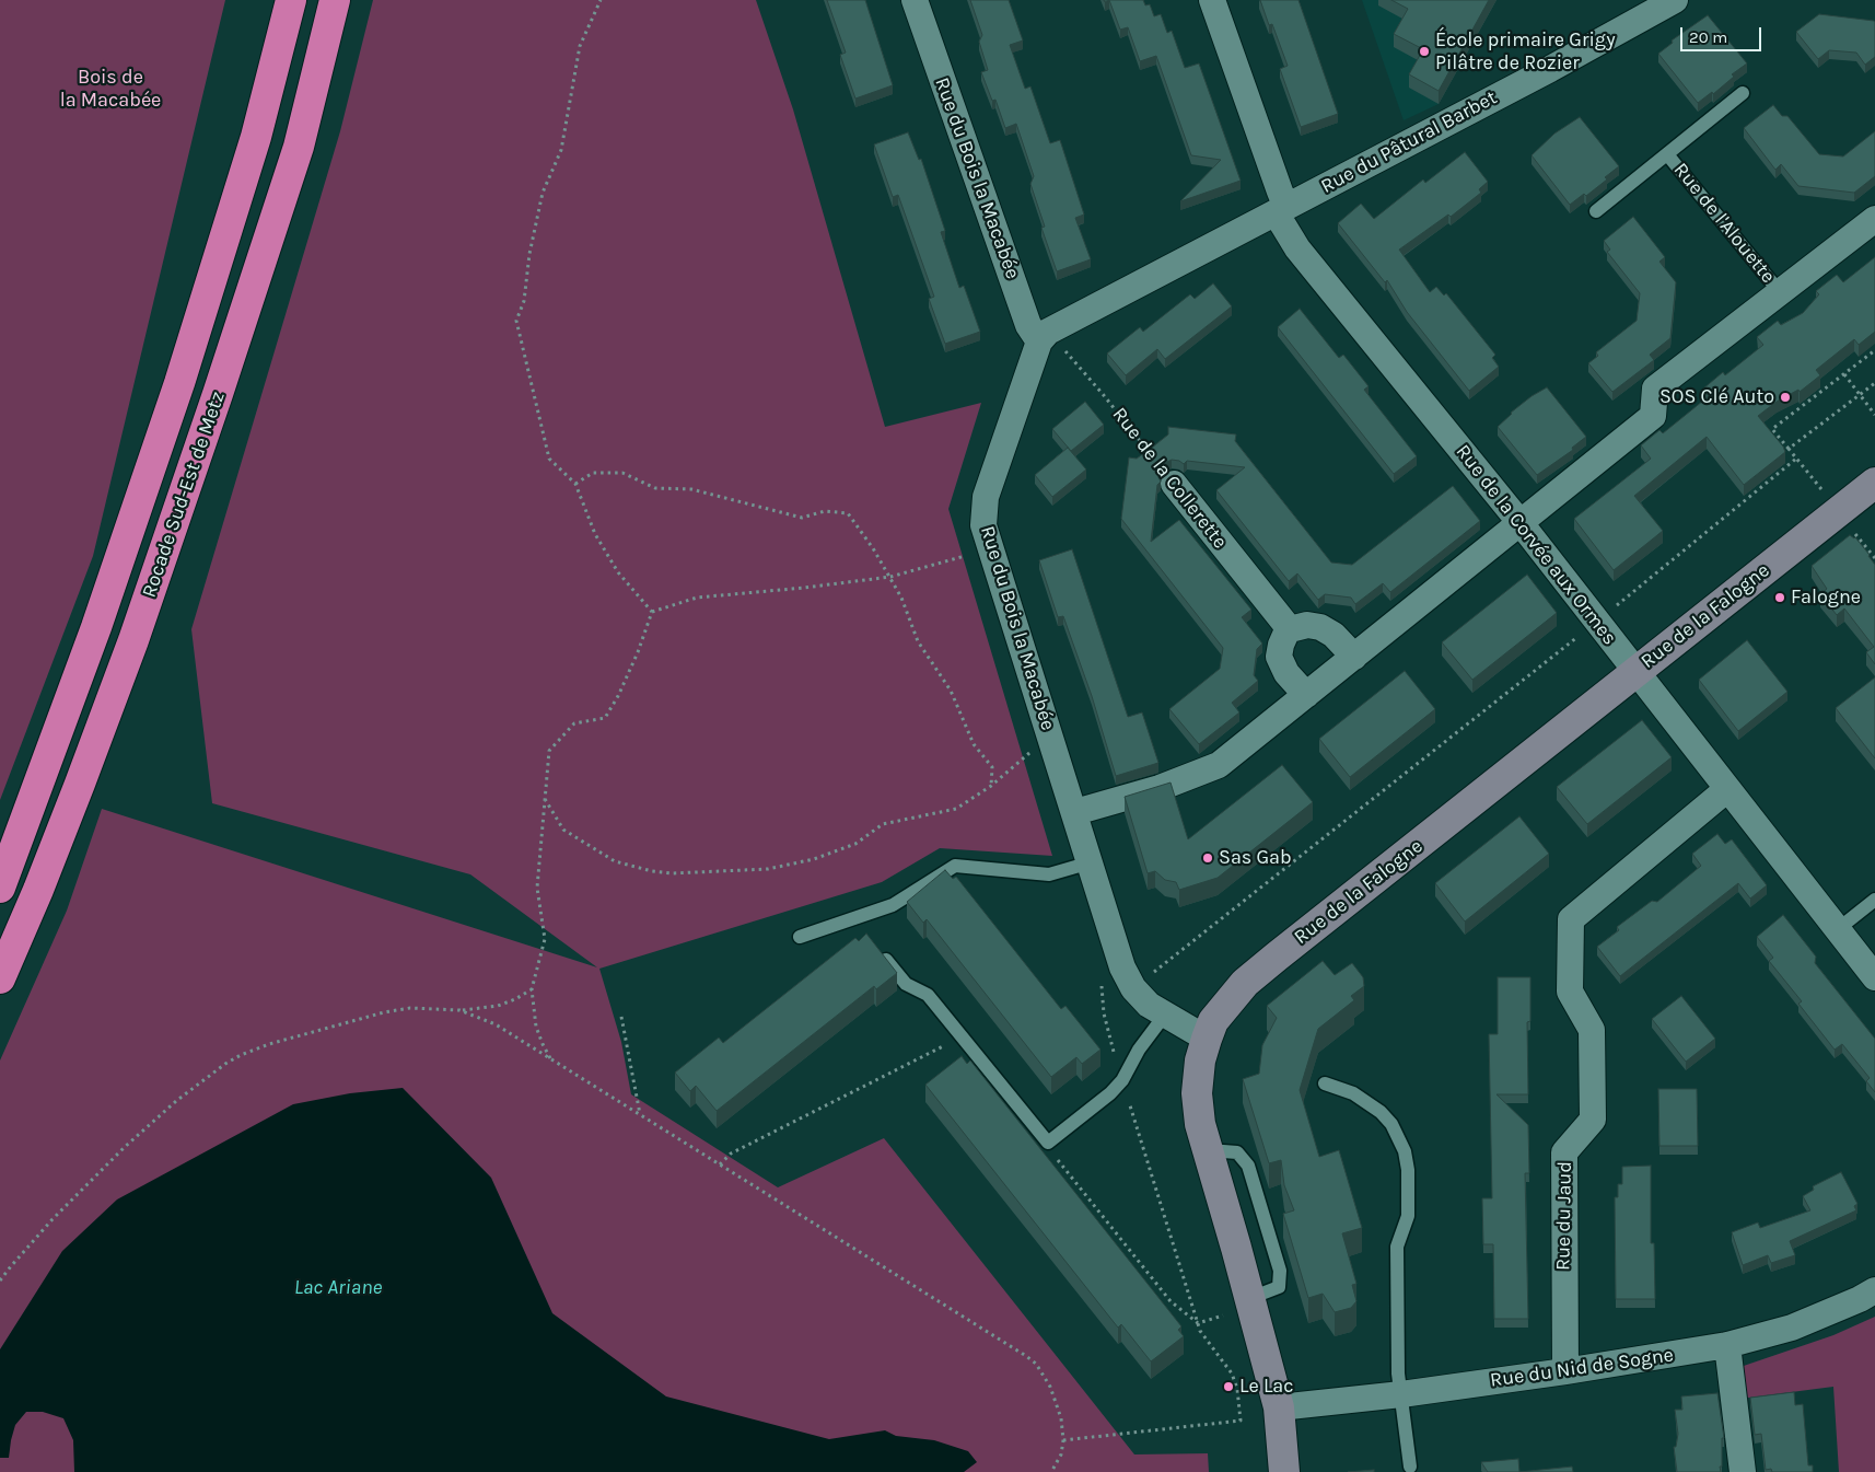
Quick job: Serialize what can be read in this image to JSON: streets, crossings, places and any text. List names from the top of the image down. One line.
{"streets":{"highway":["Rocade Sud-Est de Metz"],"street":["Rue du Pâtural Barbet","Rue du Bois la Macabée","Rue de l'Alouette","Rue de la Collerette","Rue de la Corvée aux Ormes","Rue de la Falogne","Rue du Jaud","Rue du Nid de Sogne"]},"crossings":[["Rue du Pâtural Barbet","Rue du Bois la Macabée"],["Rue du Pâtural Barbet","Rue de la Collerette"],["Rue du Pâtural Barbet","Rue de la Corvée aux Ormes"],["Rue du Bois la Macabée","Rue de la Collerette"],["Rue du Bois la Macabée","Rue de la Falogne"],["Rue de l'Alouette","Rue de la Corvée aux Ormes"],["Rue de la Corvée aux Ormes","Rue de la Falogne"],["Rue de la Corvée aux Ormes","Rue du Jaud"],["Rue de la Falogne","Rue du Nid de Sogne"],["Rue du Jaud","Rue du Nid de Sogne"]],"water":["Lac Ariane"],"parks":["Bois de la Macabée"],"places":["École primaire Grigy Pilâtre de Rozier","SOS Clé Auto","Falogne","Sas Gab","Le Lac"],"scale_bar":"20 m"}
